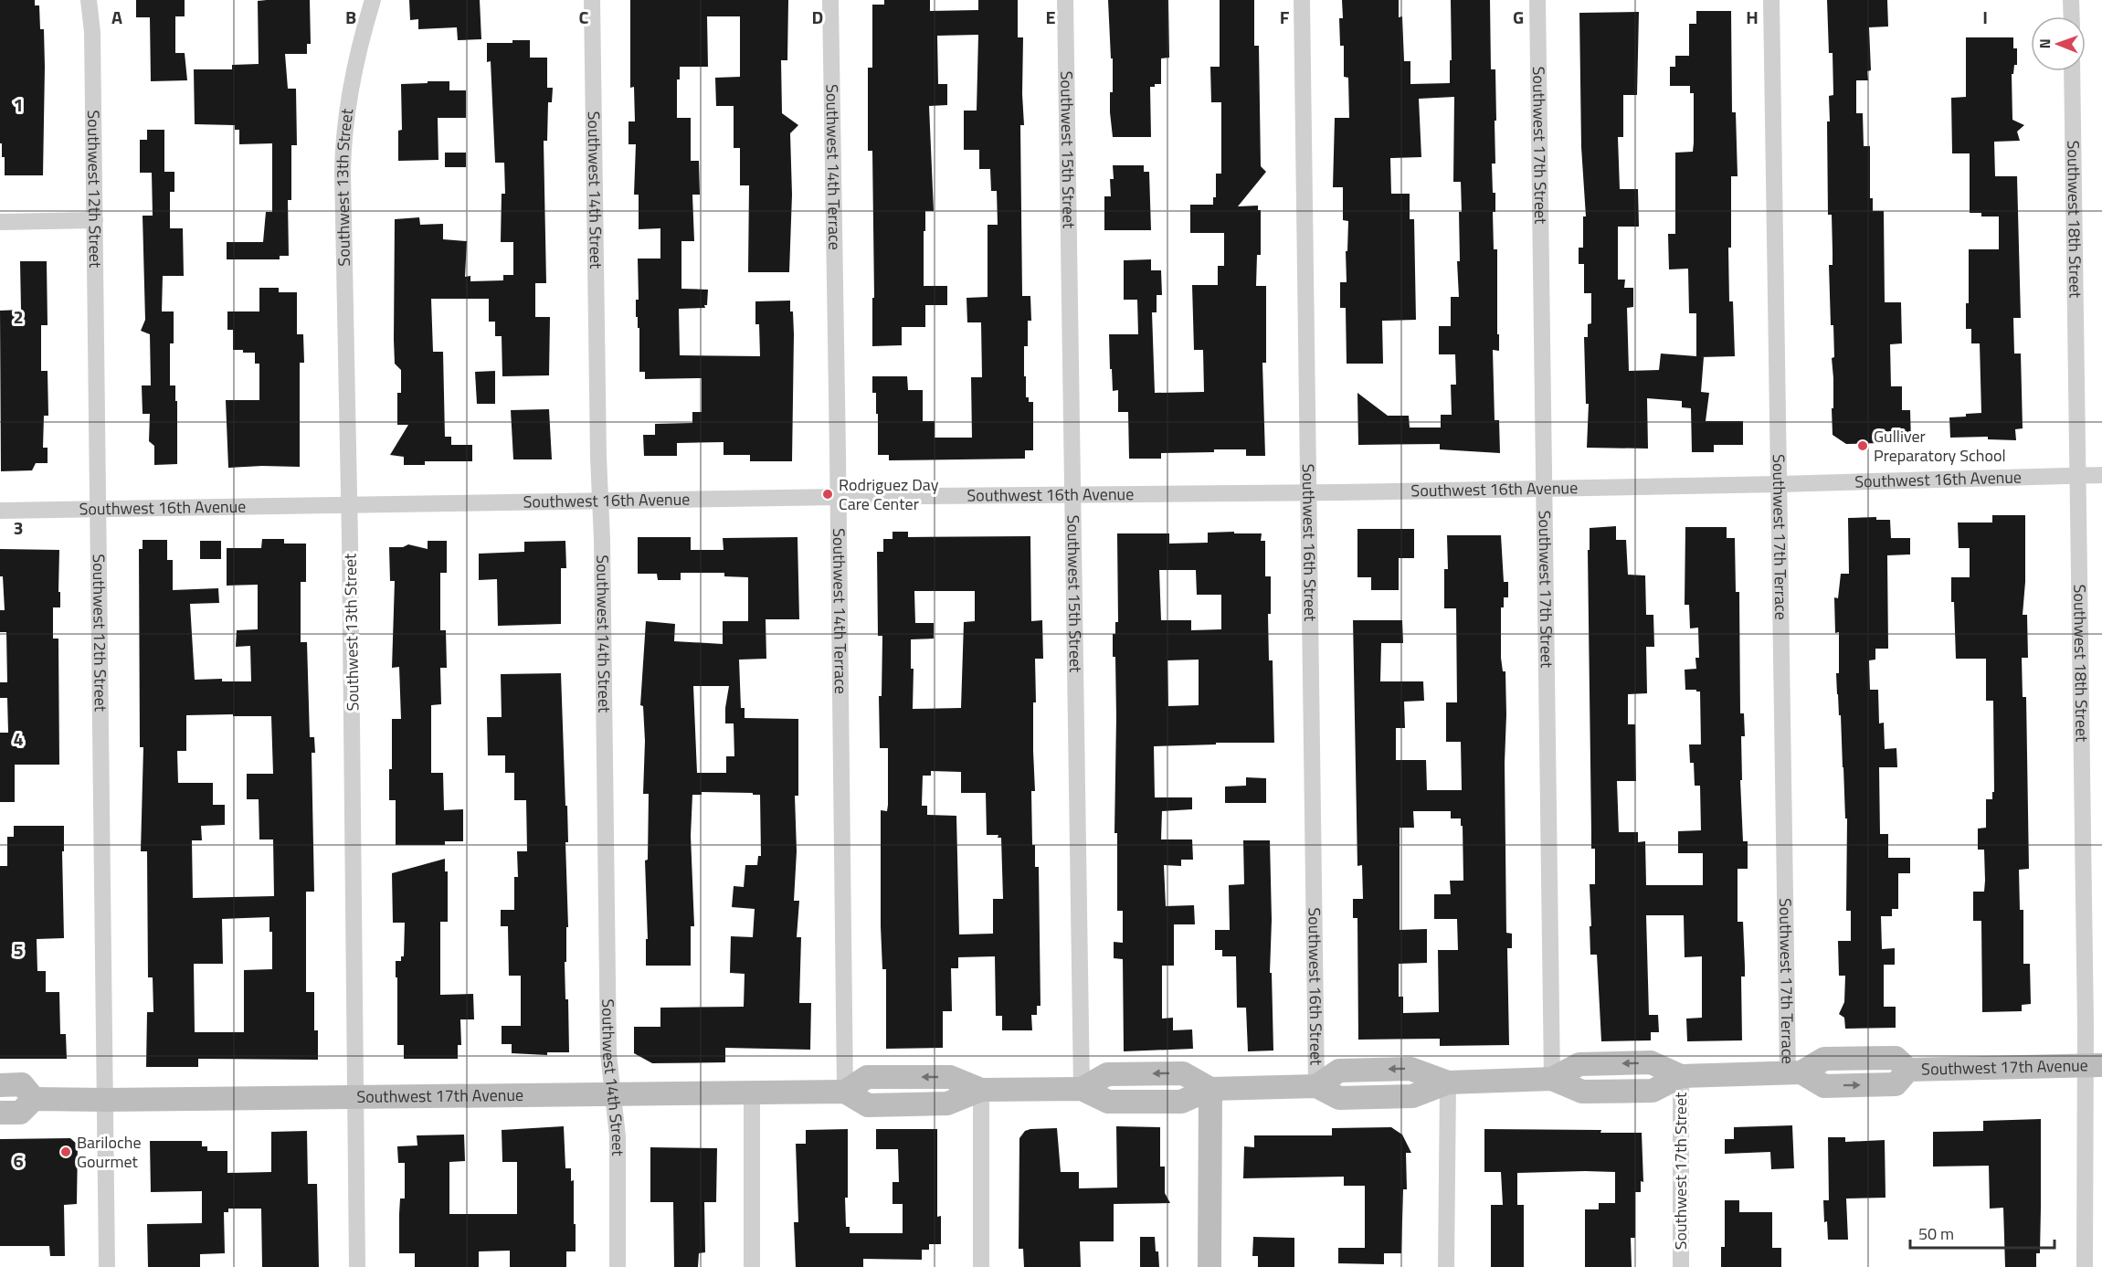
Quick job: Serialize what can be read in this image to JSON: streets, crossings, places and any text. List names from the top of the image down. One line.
{"streets":{"main road":["Southwest 17th Avenue"],"street":["Southwest 17th Street","Southwest 15th Street","Southwest 14th Terrace","Southwest 13th Street","Southwest 12th Street","Southwest 14th Street","Southwest 18th Street","Southwest 16th Avenue","Southwest 17th Terrace","Southwest 16th Street"]},"crossings":[["Southwest 17th Street","Southwest 16th Avenue"],["Southwest 15th Street","Southwest 16th Avenue"],["Southwest 14th Terrace","Southwest 16th Avenue"],["Southwest 14th Terrace","Southwest 17th Avenue"],["Southwest 13th Street","Southwest 16th Avenue"],["Southwest 13th Street","Southwest 17th Avenue"],["Southwest 12th Street","Southwest 16th Avenue"],["Southwest 12th Street","Southwest 17th Avenue"],["Southwest 14th Street","Southwest 16th Avenue"],["Southwest 14th Street","Southwest 17th Avenue"],["Southwest 18th Street","Southwest 16th Avenue"],["Southwest 18th Street","Southwest 17th Avenue"],["Southwest 16th Avenue","Southwest 17th Terrace"],["Southwest 16th Avenue","Southwest 16th Street"],["Southwest 17th Terrace","Southwest 17th Avenue"]],"places":["Gulliver Preparatory School","Rodriguez Day Care Center","Bariloche Gourmet"],"scale_bar":"50 m","north":"left","grid":{"columns":["A","B","C","D","E","F","G","H","I"],"rows":["1","2","3","4","5","6"]}}
